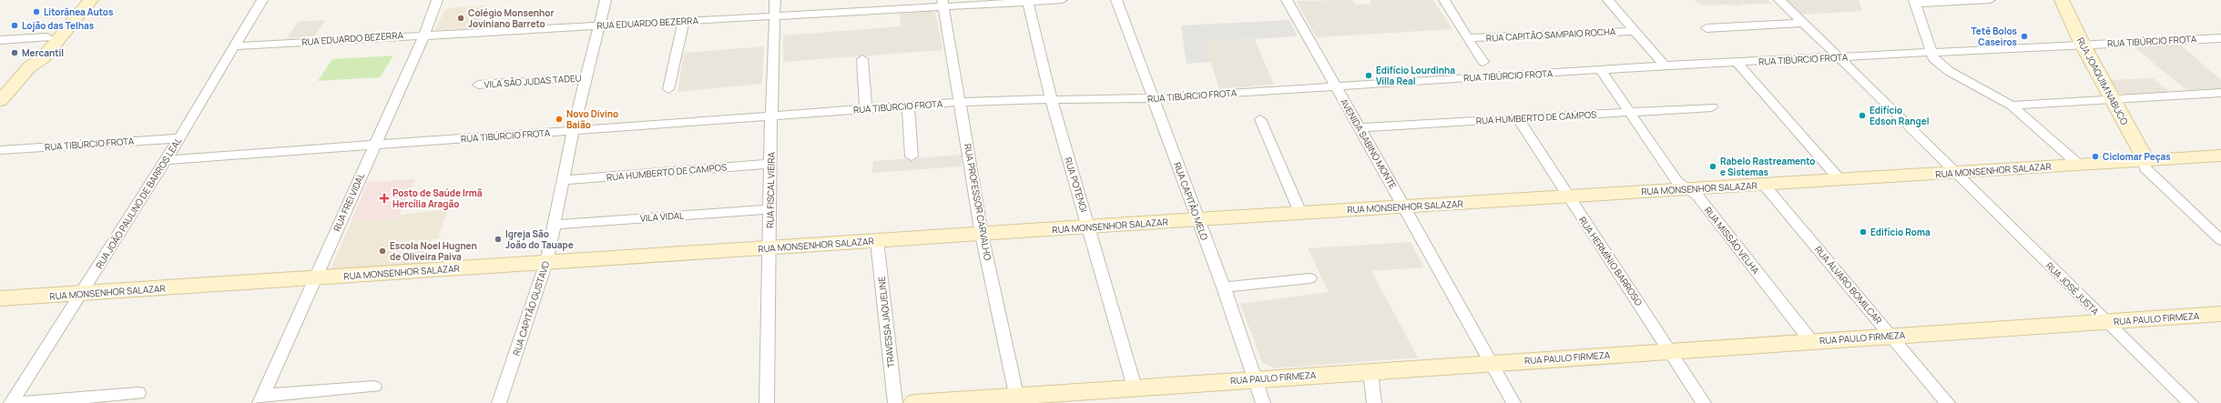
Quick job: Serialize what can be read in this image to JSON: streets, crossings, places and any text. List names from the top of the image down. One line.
{"streets":{"street":["RUA EDUARDO BEZERRA","RUA CAPITÃO SAMPAIO ROCHA","RUA TIBÚRCIO FROTA","VILA SÃO JUDAS TADEU","RUA JOAQUIM NABUCO","RUA HUMBERTO DE CAMPOS","AVENIDA SABINO MONTE","RUA MONSENHOR SALAZAR","RUA POTENGI","RUA FISCAL VIEIRA","RUA CAPITÃO MELO","RUA FREI VIDAL","RUA PROFESSOR CARVALHO","RUA JOÃO PAULINO DE BARROS LEAL","VILA VIDAL","RUA MISSÃO VELHA","RUA HERMÍNIO BARROSO","RUA ÁLVARO BOMILCAR","RUA JOSÉ JUSTA","RUA CAPITÃO GUSTAVO","RUA PAULO FIRMEZA","TRAVESSA JAQUELINE"]},"crossings":[["RUA EDUARDO BEZERRA","RUA POTENGI"],["RUA EDUARDO BEZERRA","RUA FISCAL VIEIRA"],["RUA EDUARDO BEZERRA","RUA FREI VIDAL"],["RUA EDUARDO BEZERRA","RUA PROFESSOR CARVALHO"],["RUA EDUARDO BEZERRA","RUA JOÃO PAULINO DE BARROS LEAL"],["RUA EDUARDO BEZERRA","RUA CAPITÃO GUSTAVO"],["RUA TIBÚRCIO FROTA","RUA JOAQUIM NABUCO"],["RUA TIBÚRCIO FROTA","AVENIDA SABINO MONTE"],["RUA TIBÚRCIO FROTA","RUA POTENGI"],["RUA TIBÚRCIO FROTA","RUA FISCAL VIEIRA"],["RUA TIBÚRCIO FROTA","RUA CAPITÃO MELO"],["RUA TIBÚRCIO FROTA","RUA FREI VIDAL"],["RUA TIBÚRCIO FROTA","RUA PROFESSOR CARVALHO"],["RUA TIBÚRCIO FROTA","RUA JOÃO PAULINO DE BARROS LEAL"],["RUA TIBÚRCIO FROTA","RUA MISSÃO VELHA"],["RUA TIBÚRCIO FROTA","RUA JOSÉ JUSTA"],["RUA TIBÚRCIO FROTA","RUA CAPITÃO GUSTAVO"],["VILA SÃO JUDAS TADEU","RUA CAPITÃO GUSTAVO"],["RUA JOAQUIM NABUCO","RUA MONSENHOR SALAZAR"],["RUA HUMBERTO DE CAMPOS","AVENIDA SABINO MONTE"],["RUA HUMBERTO DE CAMPOS","RUA FISCAL VIEIRA"],["RUA HUMBERTO DE CAMPOS","RUA MISSÃO VELHA"],["RUA HUMBERTO DE CAMPOS","RUA HERMÍNIO BARROSO"],["RUA HUMBERTO DE CAMPOS","RUA CAPITÃO GUSTAVO"],["AVENIDA SABINO MONTE","RUA MONSENHOR SALAZAR"],["AVENIDA SABINO MONTE","RUA PAULO FIRMEZA"],["RUA MONSENHOR SALAZAR","RUA POTENGI"],["RUA MONSENHOR SALAZAR","RUA FISCAL VIEIRA"],["RUA MONSENHOR SALAZAR","RUA CAPITÃO MELO"],["RUA MONSENHOR SALAZAR","RUA FREI VIDAL"],["RUA MONSENHOR SALAZAR","RUA PROFESSOR CARVALHO"],["RUA MONSENHOR SALAZAR","RUA JOÃO PAULINO DE BARROS LEAL"],["RUA MONSENHOR SALAZAR","RUA MISSÃO VELHA"],["RUA MONSENHOR SALAZAR","RUA HERMÍNIO BARROSO"],["RUA MONSENHOR SALAZAR","RUA ÁLVARO BOMILCAR"],["RUA MONSENHOR SALAZAR","RUA JOSÉ JUSTA"],["RUA MONSENHOR SALAZAR","RUA CAPITÃO GUSTAVO"],["RUA MONSENHOR SALAZAR","TRAVESSA JAQUELINE"],["RUA POTENGI","RUA PAULO FIRMEZA"],["RUA FISCAL VIEIRA","VILA VIDAL"],["RUA CAPITÃO MELO","RUA PAULO FIRMEZA"],["RUA PROFESSOR CARVALHO","RUA PAULO FIRMEZA"],["VILA VIDAL","RUA CAPITÃO GUSTAVO"],["RUA MISSÃO VELHA","RUA PAULO FIRMEZA"],["RUA HERMÍNIO BARROSO","RUA PAULO FIRMEZA"],["RUA ÁLVARO BOMILCAR","RUA PAULO FIRMEZA"],["RUA JOSÉ JUSTA","RUA PAULO FIRMEZA"]],"places":{"other":["Litorânea Autos","Colégio Monsenhor Joviniano Barreto","Lojão das Telhas","Tetê Bolos Caseiros","Mercantil","Edifício Lourdinha Villa Real","Edifício Edson Rangel","Novo Divino Baião","Ciclomar Peças","Rabelo Rastreamento e Sistemas","Edifício Roma","Igreja São João do Tauape","Escola Noel Hugnen de Oliveira Paiva"],"health":["Posto de Saúde Irmã Hercília Aragão"]}}
